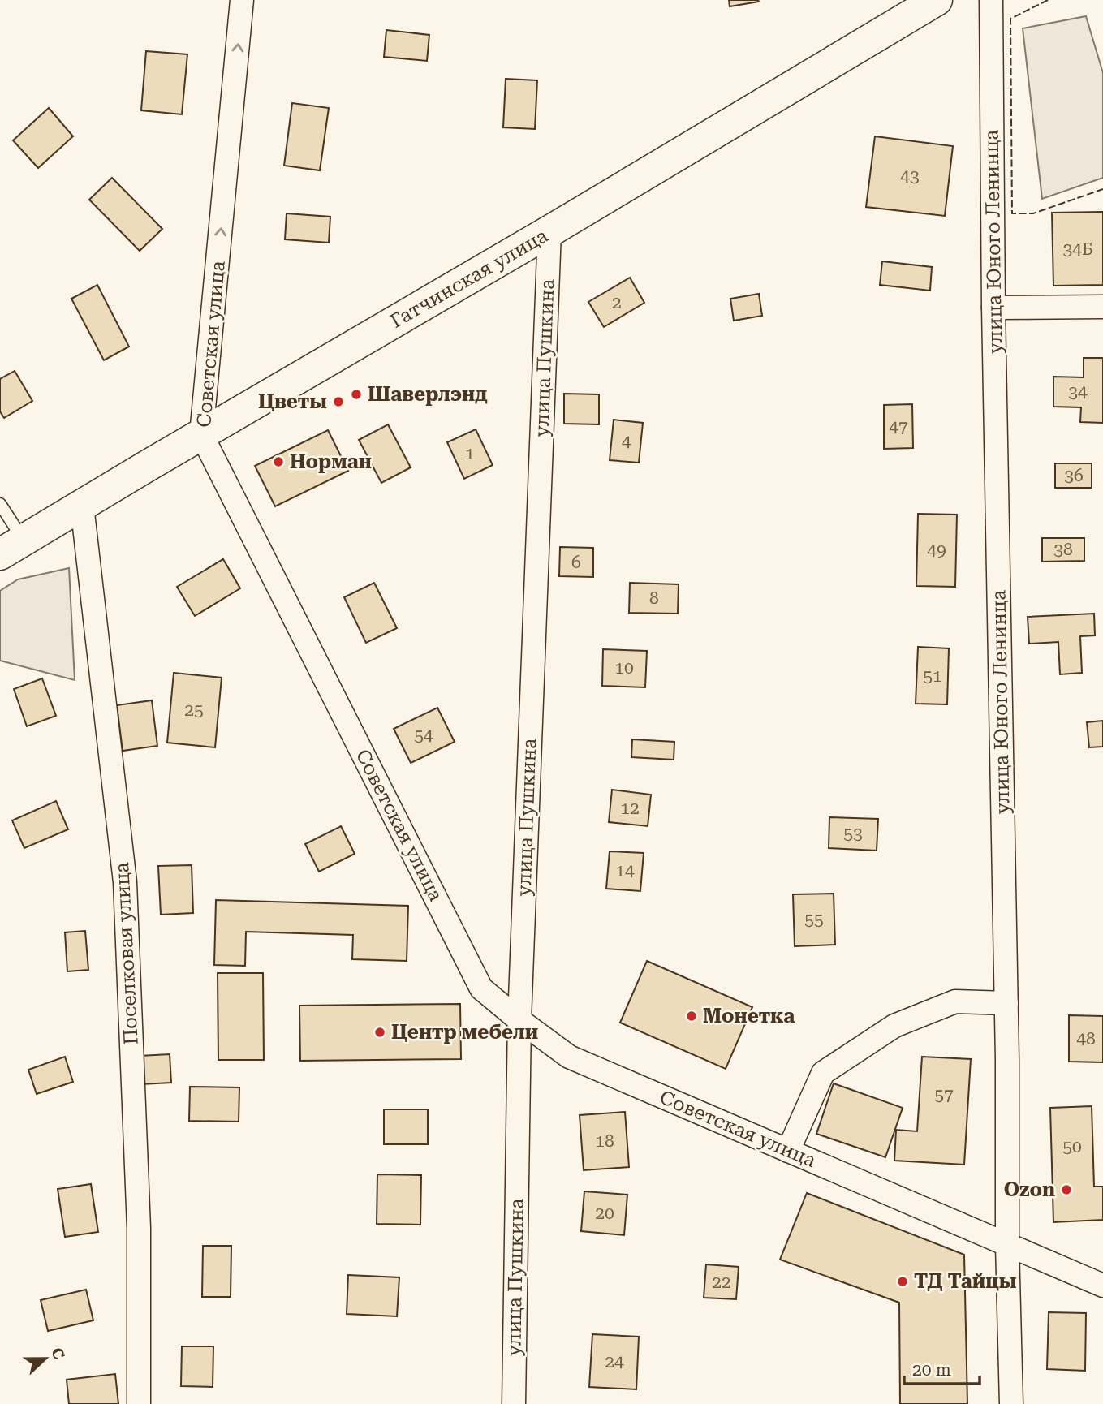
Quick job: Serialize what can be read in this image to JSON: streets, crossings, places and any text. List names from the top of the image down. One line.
{"streets":{"main road":["Гатчинская улица"],"street":["улица Юного Ленинца","Советская улица","улица Пушкина","Поселковая улица"]},"crossings":[["улица Юного Ленинца","Советская улица"],["Гатчинская улица","Советская улица"],["Гатчинская улица","улица Пушкина"],["Гатчинская улица","Поселковая улица"],["Советская улица","улица Пушкина"]],"places":["Шаверлэнд","Цветы","Норман","Монетка","Центр мебели","Ozon","ТД Тайцы"],"house_numbers":["43","34Б","2","34","47","4","1","36","38","49","6","8","10","51","25","54","12","53","14","55","48","57","18","50","20","22","24"],"scale_bar":"20 m","north":"right"}
